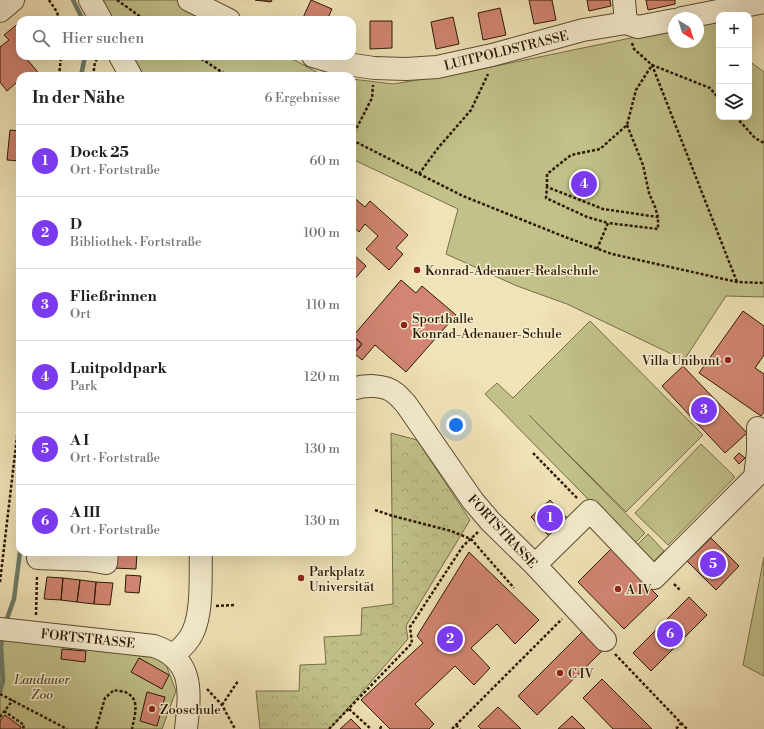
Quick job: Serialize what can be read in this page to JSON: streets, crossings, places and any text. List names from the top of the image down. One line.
{"streets":{"street":["LUITPOLDSTRASSE","FORTSTRASSE"]},"parks":["Landauer Zoo"],"places":["Konrad-Adenauer-Realschule","Sporthalle Konrad-Adenauer-Schule","Villa Unibunt","Parkplatz Universität","A IV","C IV","Zooschule"],"north":"bottom right","page":{"map_buttons":["+","−"],"search":"Hier suchen","heading":["In der Nähe","6 Ergebnisse"],"list":[{"mark":"1","name":"Dock 25","note":"Ort · Fortstraße","value":"60 m"},{"mark":"2","name":"D","note":"Bibliothek · Fortstraße","value":"100 m"},{"mark":"3","name":"Fließrinnen","note":"Ort","value":"110 m"},{"mark":"4","name":"Luitpoldpark","note":"Park","value":"120 m"},{"mark":"5","name":"A I","note":"Ort · Fortstraße","value":"130 m"},{"mark":"6","name":"A III","note":"Ort · Fortstraße","value":"130 m"}],"pins":["4","3","1","5","6","2"]}}
